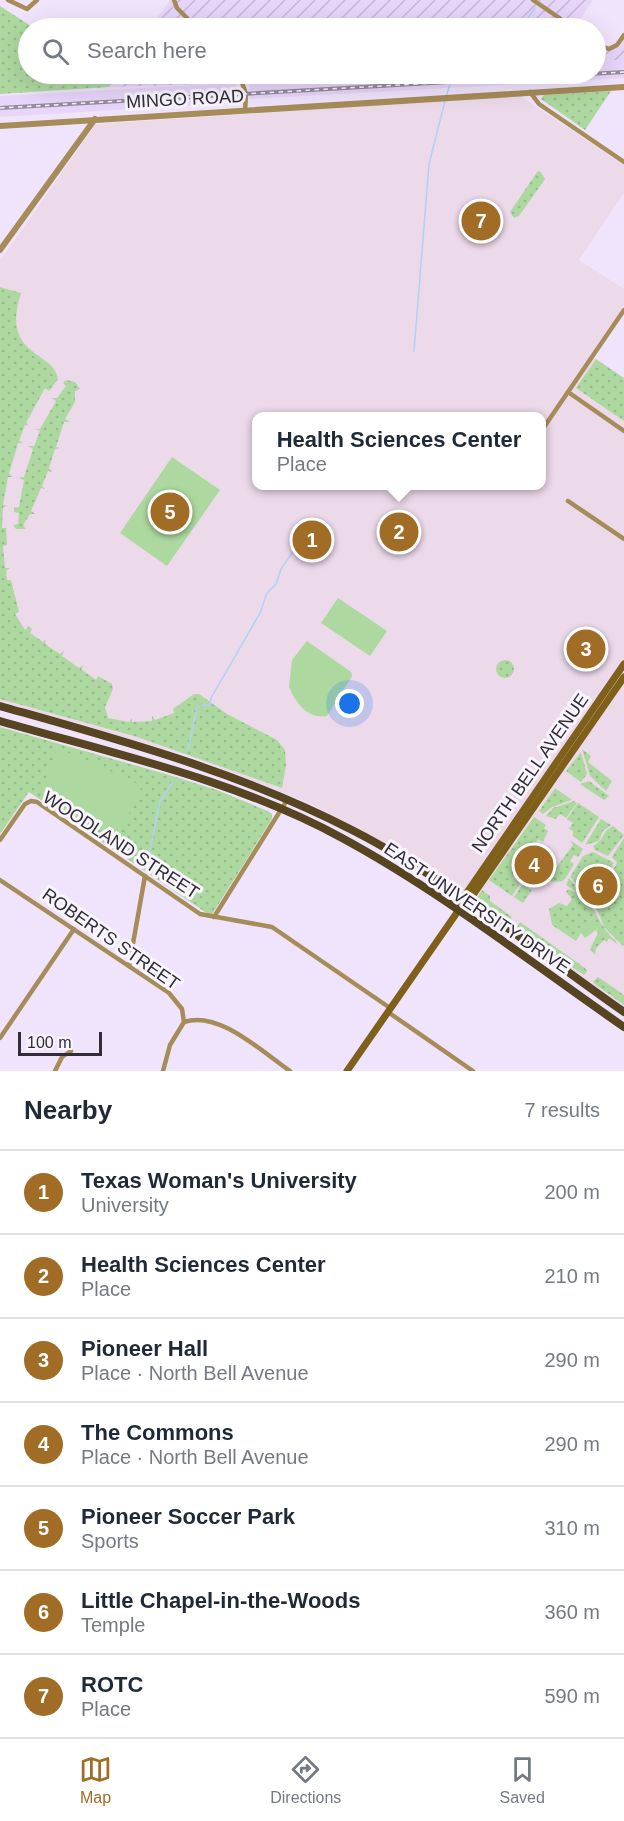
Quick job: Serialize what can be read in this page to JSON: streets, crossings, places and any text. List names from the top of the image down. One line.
{"streets":{"main road":["NORTH BELL AVENUE","EAST UNIVERSITY DRIVE"],"street":["MINGO ROAD","WOODLAND STREET","ROBERTS STREET"]},"crossings":[["NORTH BELL AVENUE","WOODLAND STREET"],["NORTH BELL AVENUE","EAST UNIVERSITY DRIVE"]],"scale_bar":"100 m","page":{"search":"Search here","pins":["7","5","2","1","3","4","6"],"popup":["Health Sciences Center","Place"],"scale":"100 m","heading":["Nearby","7 results"],"list":[{"mark":"1","name":"Texas Woman's University","note":"University","value":"200 m"},{"mark":"2","name":"Health Sciences Center","note":"Place","value":"210 m"},{"mark":"3","name":"Pioneer Hall","note":"Place · North Bell Avenue","value":"290 m"},{"mark":"4","name":"The Commons","note":"Place · North Bell Avenue","value":"290 m"},{"mark":"5","name":"Pioneer Soccer Park","note":"Sports","value":"310 m"},{"mark":"6","name":"Little Chapel-in-the-Woods","note":"Temple","value":"360 m"},{"mark":"7","name":"ROTC","note":"Place","value":"590 m"}],"nav":["Map","Directions","Saved"]}}
